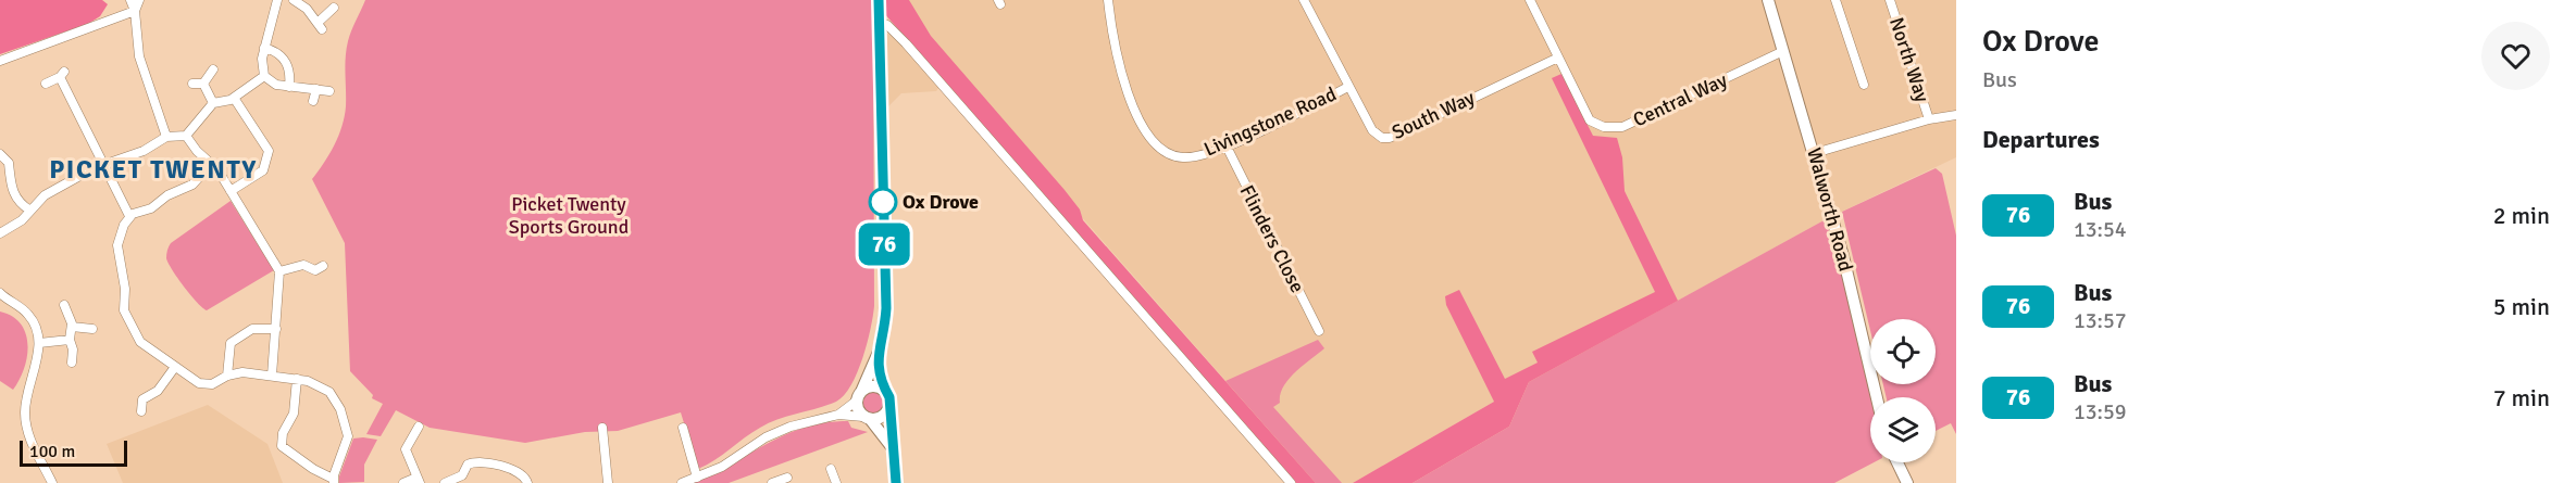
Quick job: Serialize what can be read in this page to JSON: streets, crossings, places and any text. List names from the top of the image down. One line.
{"streets":{"main road":["Walworth Road"],"street":["North Way","Central Way","South Way","Livingstone Road","Flinders Close"]},"crossings":[["North Way","Walworth Road"],["Central Way","South Way"],["Central Way","Walworth Road"],["South Way","Livingstone Road"],["Livingstone Road","Flinders Close"]],"districts":["PICKET TWENTY"],"parks":["Picket Twenty Sports Ground"],"places":["Ox Drove"],"lines":["bus line 76"],"scale_bar":"100 m","page":{"on_map":"76","heading":[["Ox Drove","Bus"],"Departures"],"list":[{"mark":"76","name":"Bus","note":"13:54","value":"2 min"},{"mark":"76","name":"Bus","note":"13:57","value":"5 min"},{"mark":"76","name":"Bus","note":"13:59","value":"7 min"}],"scale":"100 m"}}
